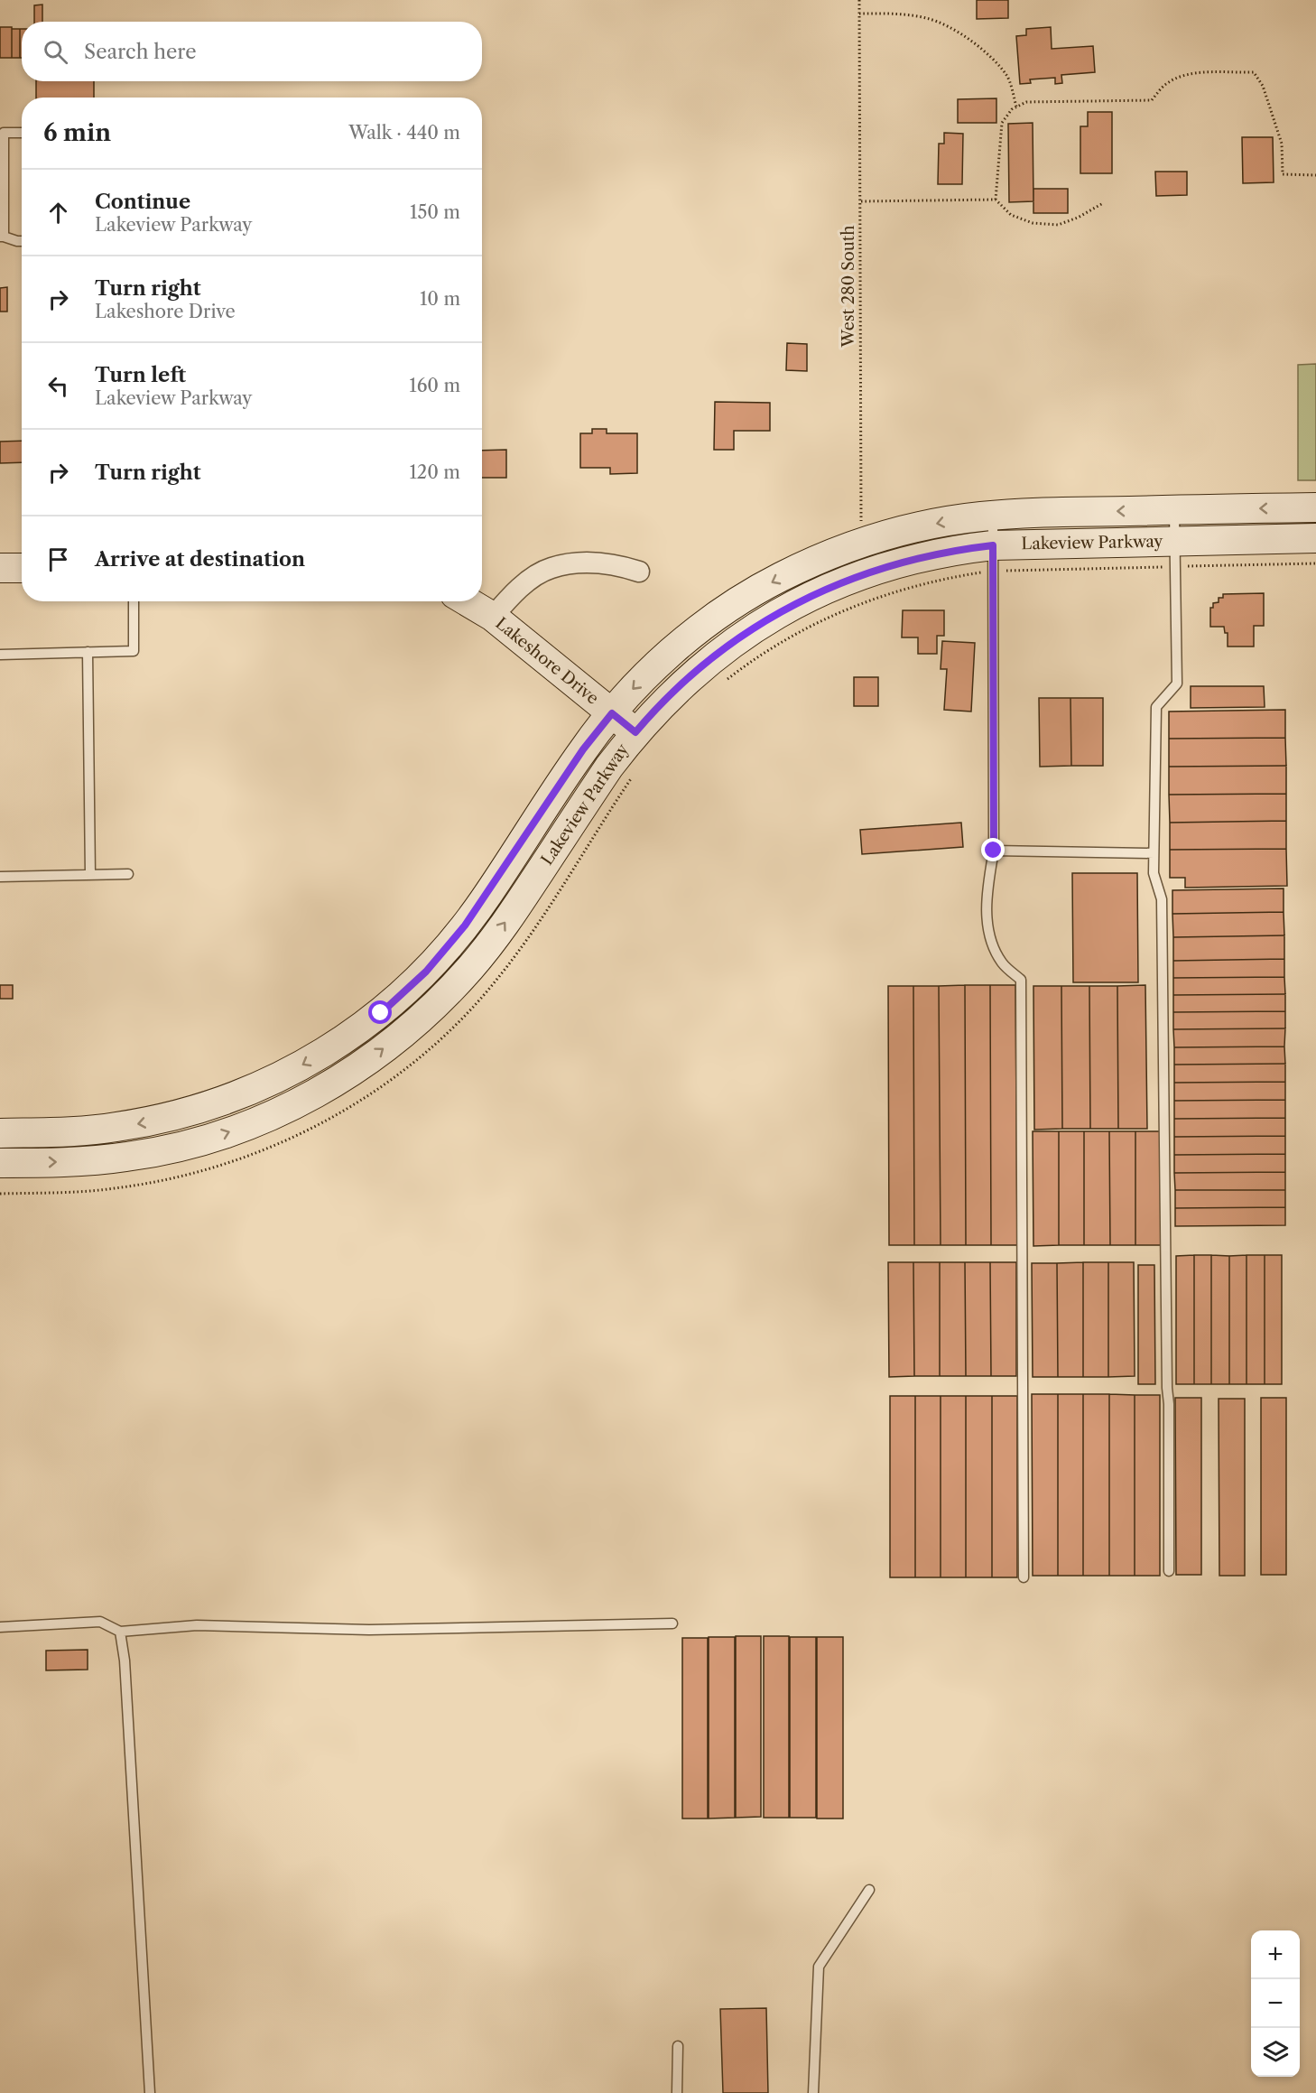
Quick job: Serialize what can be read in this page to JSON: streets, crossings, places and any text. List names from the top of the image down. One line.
{"streets":{"main road":["Lakeview Parkway","Lakeshore Drive"],"path":["West 280 South"]},"crossings":[["West 280 South","Lakeview Parkway"],["Lakeview Parkway","Lakeshore Drive"]],"page":{"search":"Search here","heading":["6 min","Walk · 440 m"],"list":[["Continue","Lakeview Parkway","150 m"],["Turn right","Lakeshore Drive","10 m"],["Turn left","Lakeview Parkway","160 m"],["Turn right","120 m"],"Arrive at destination"],"map_buttons":["+","−"]}}
